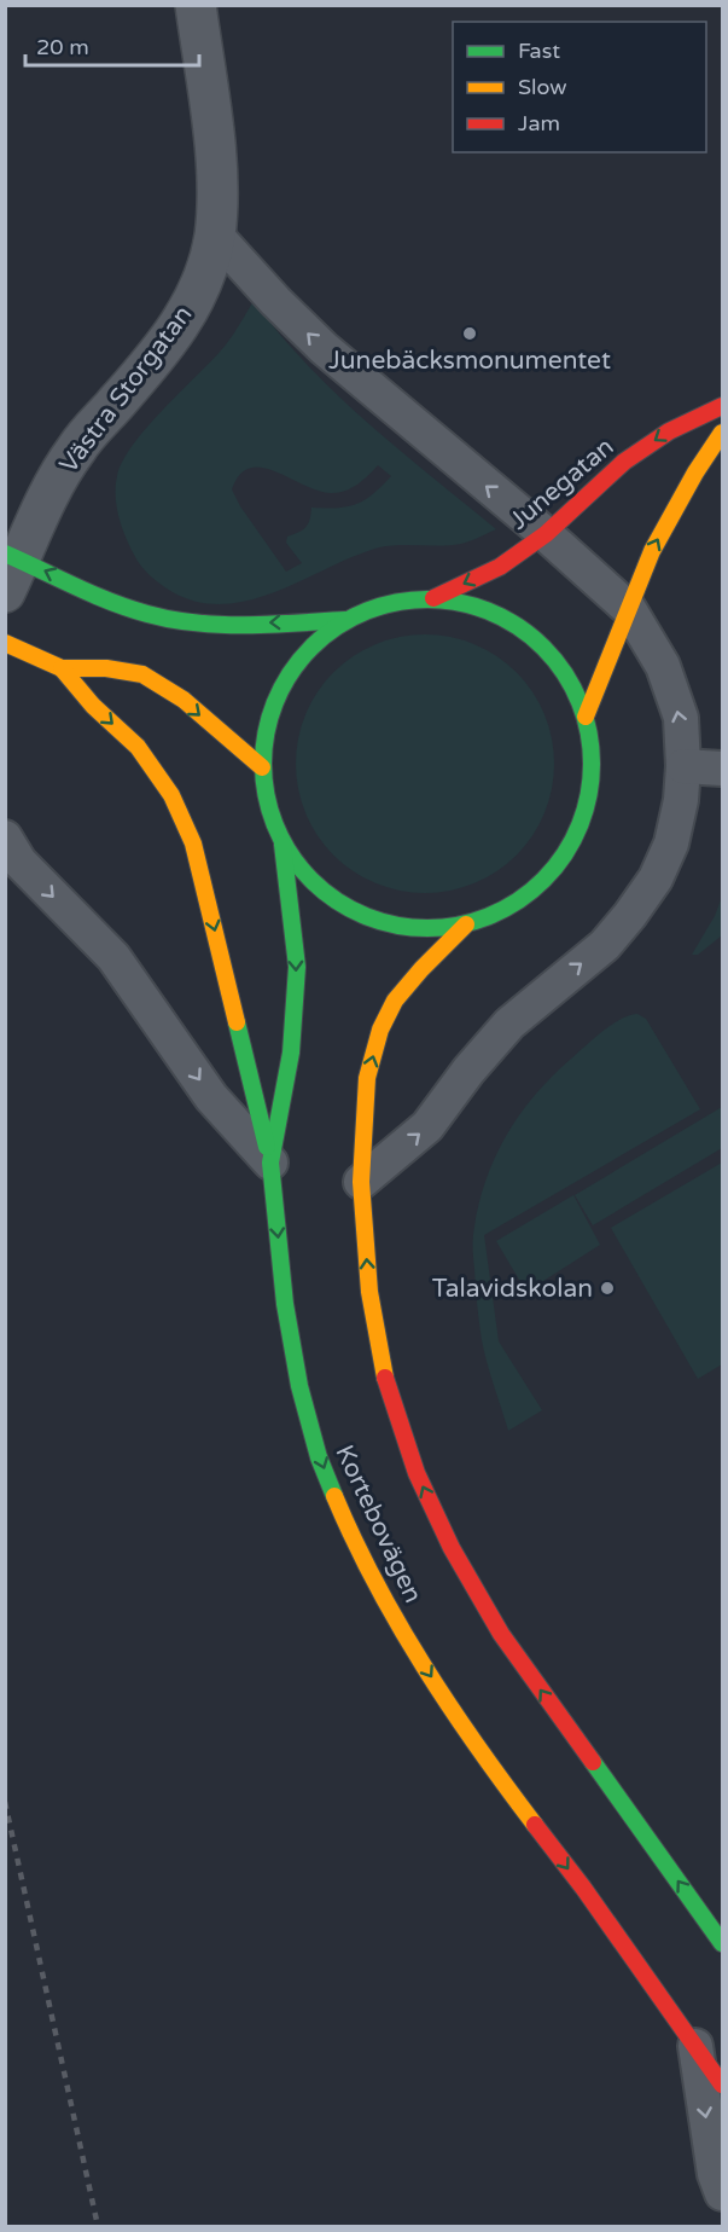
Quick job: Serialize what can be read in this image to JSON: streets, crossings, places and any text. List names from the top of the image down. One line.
{"streets":{"street":["Västra Storgatan","Junegatan","Kortebovägen"]},"one_way":["Junegatan"],"places":["Junebäcksmonumentet","Talavidskolan"],"legend":["Fast","Slow","Jam"],"scale_bar":"20 m"}
